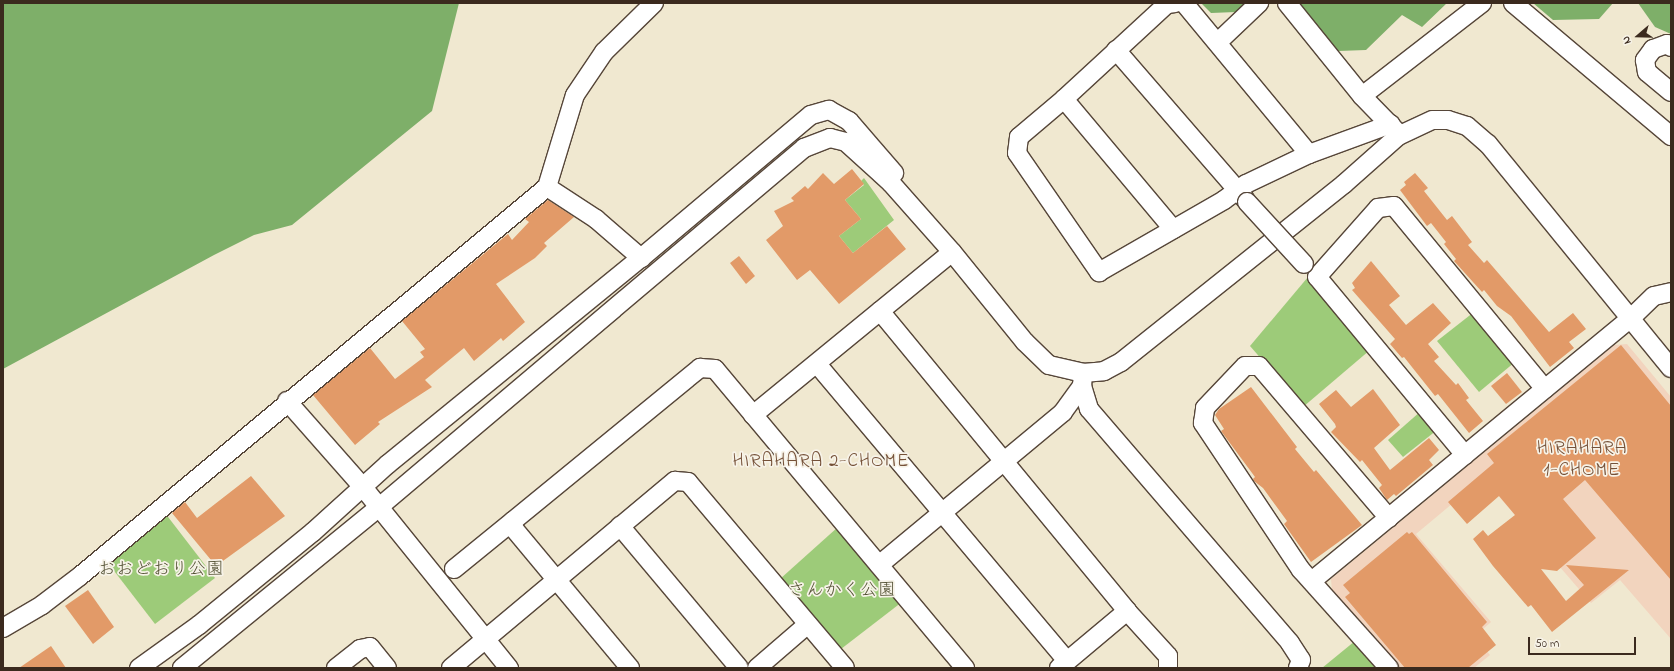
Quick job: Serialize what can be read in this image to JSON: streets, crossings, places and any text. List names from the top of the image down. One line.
{"districts":["HIRAHARA 1-CHOME","HIRAHARA 2-CHOME"],"parks":["おおどおり公園","さんかく公園"],"scale_bar":"50 m","north":"left"}
